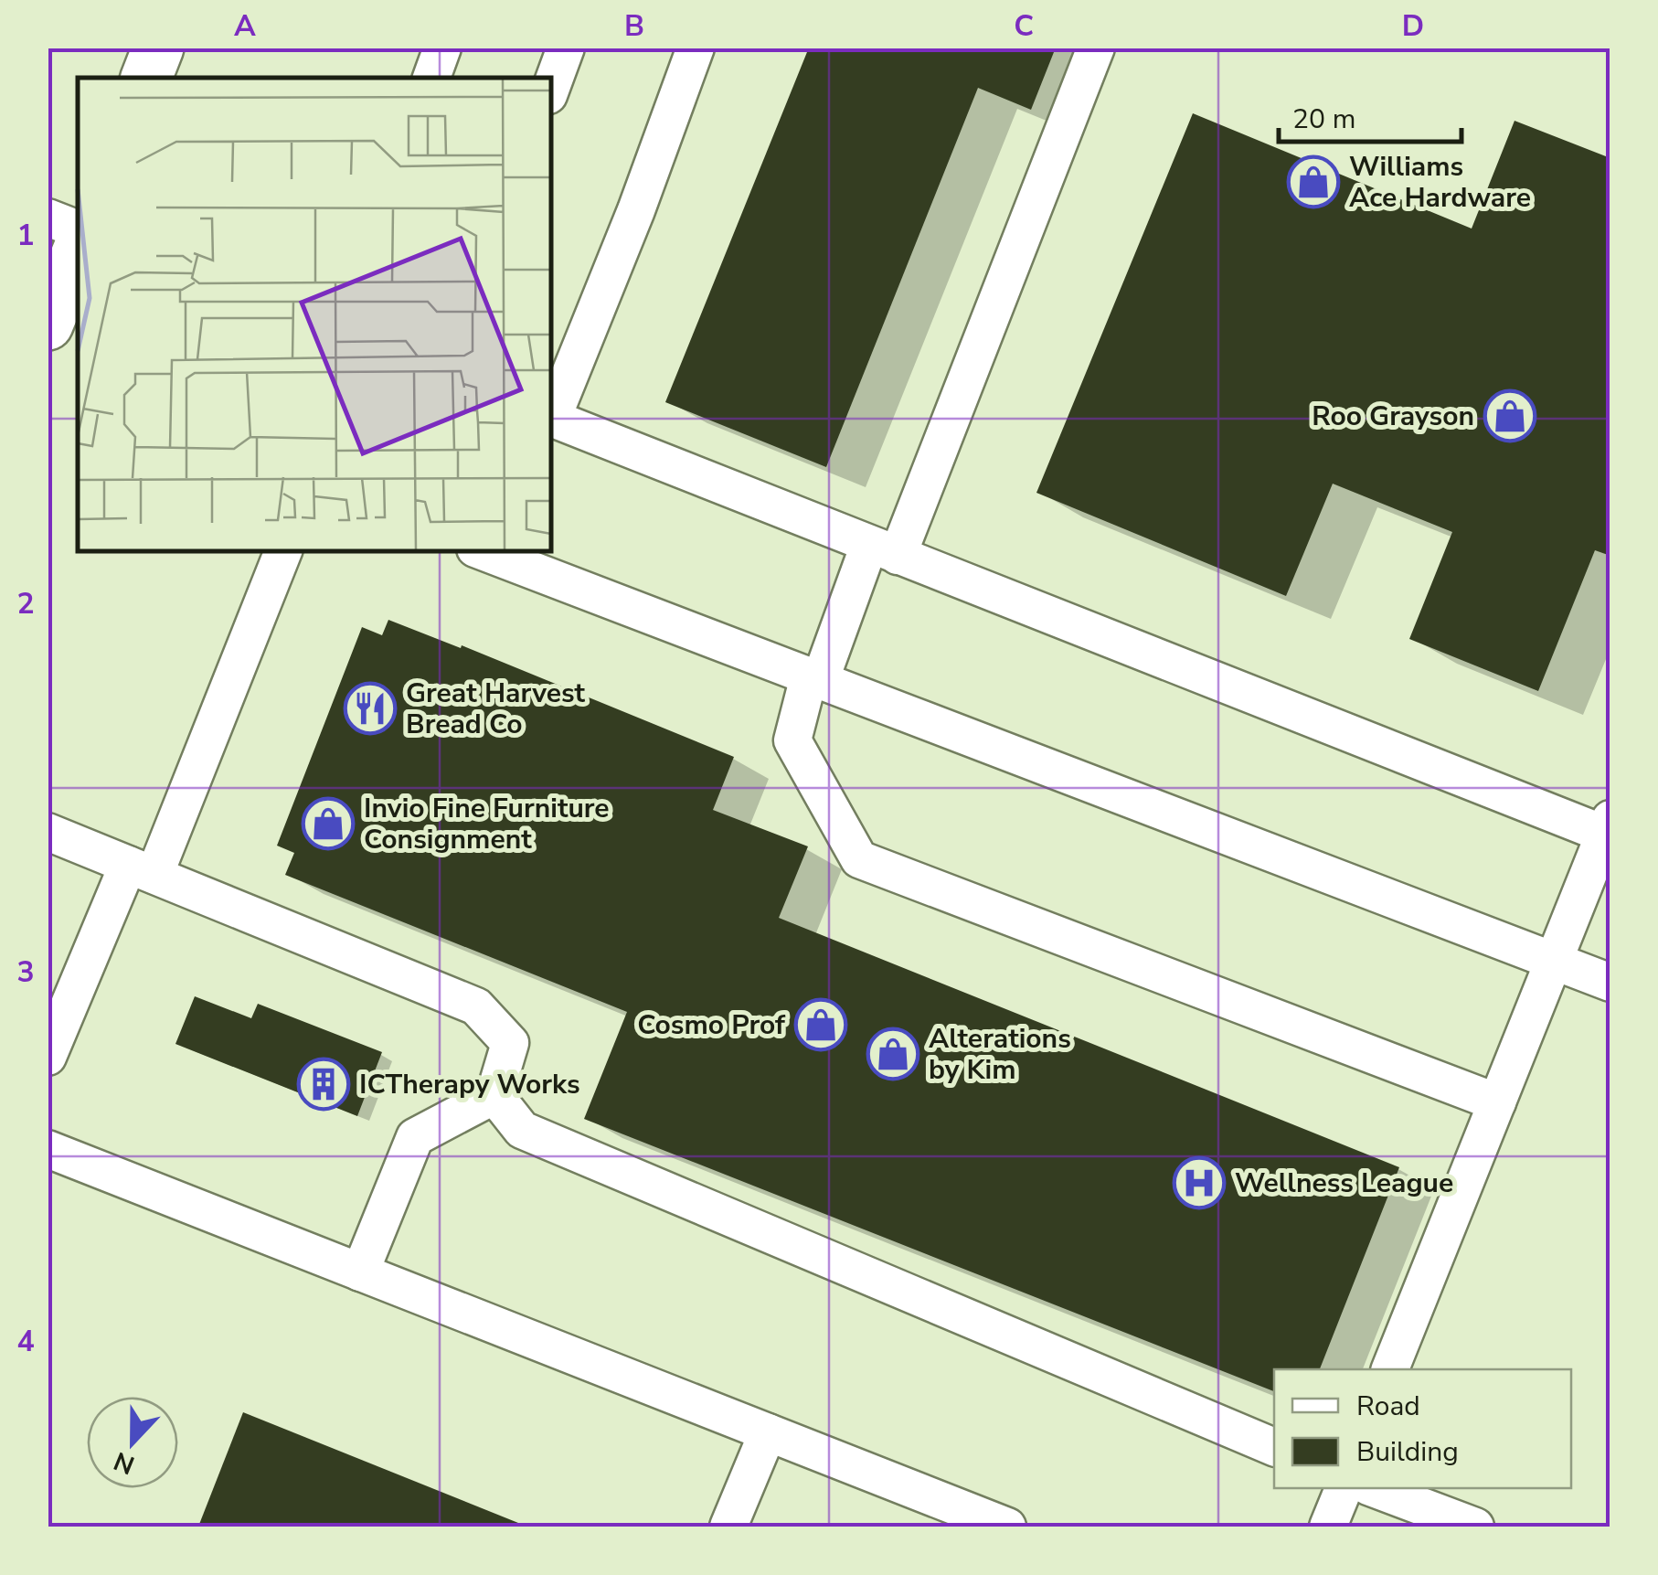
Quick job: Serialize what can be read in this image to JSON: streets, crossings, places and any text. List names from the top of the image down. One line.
{"places":{"shop":["Williams Ace Hardware","Roo Grayson","Invio Fine Furniture Consignment","Cosmo Prof","Alterations by Kim"],"restaurant":["Great Harvest Bread Co"],"building":["ICTherapy Works"],"hospital":["Wellness League"]},"legend":["Road","Building"],"scale_bar":"20 m","north":"bottom","grid":{"columns":["A","B","C","D"],"rows":["1","2","3","4"]}}
